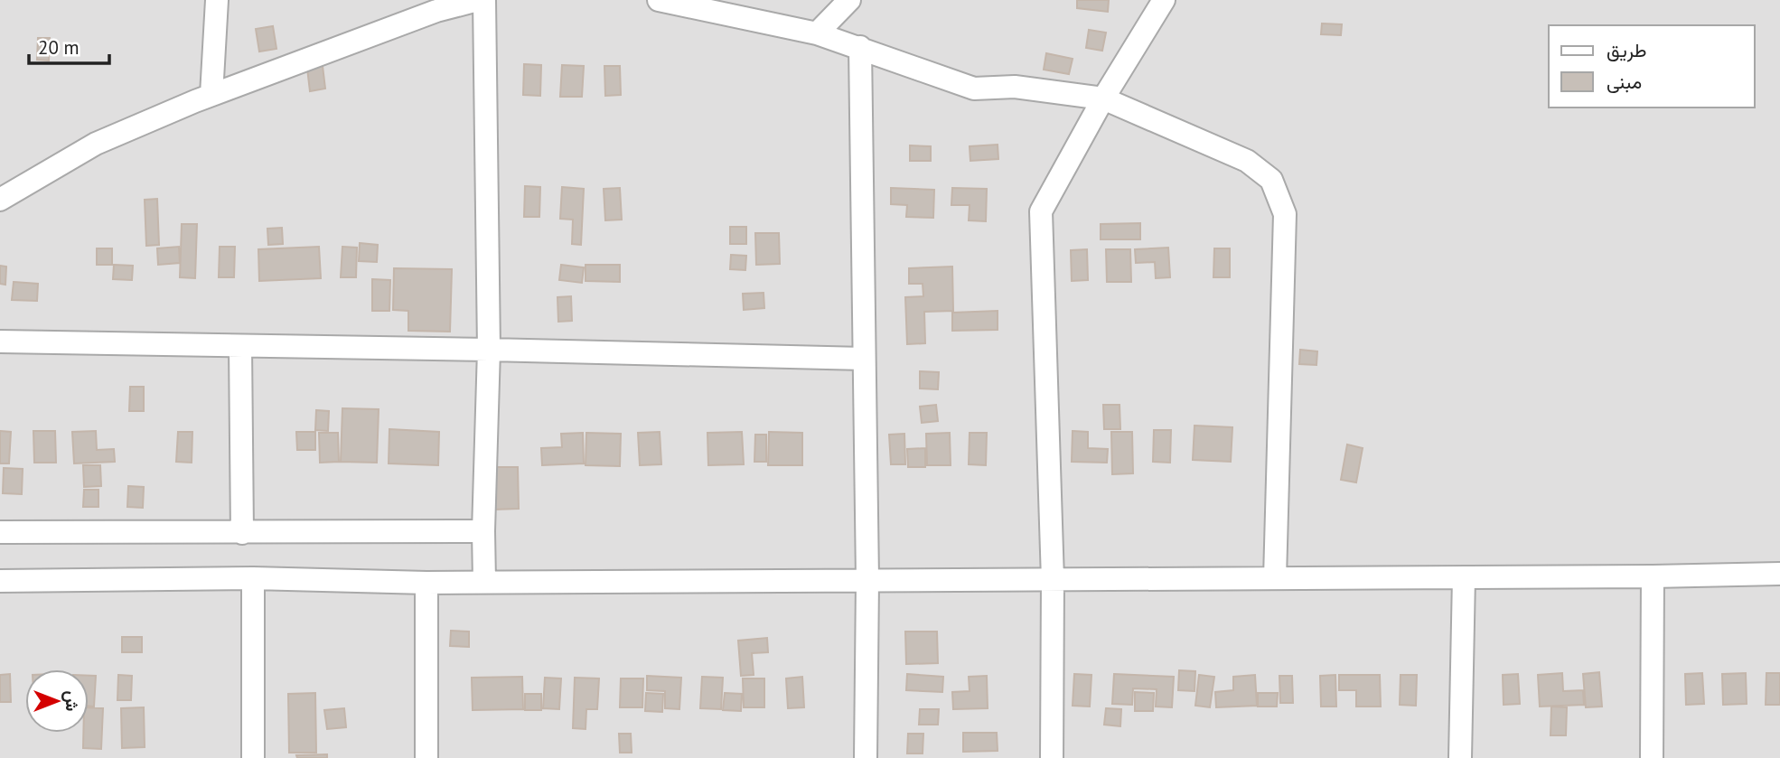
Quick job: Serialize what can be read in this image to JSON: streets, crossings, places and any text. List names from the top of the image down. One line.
{"legend":["طريق","مبنى"],"scale_bar":"20 m","north":"right"}
